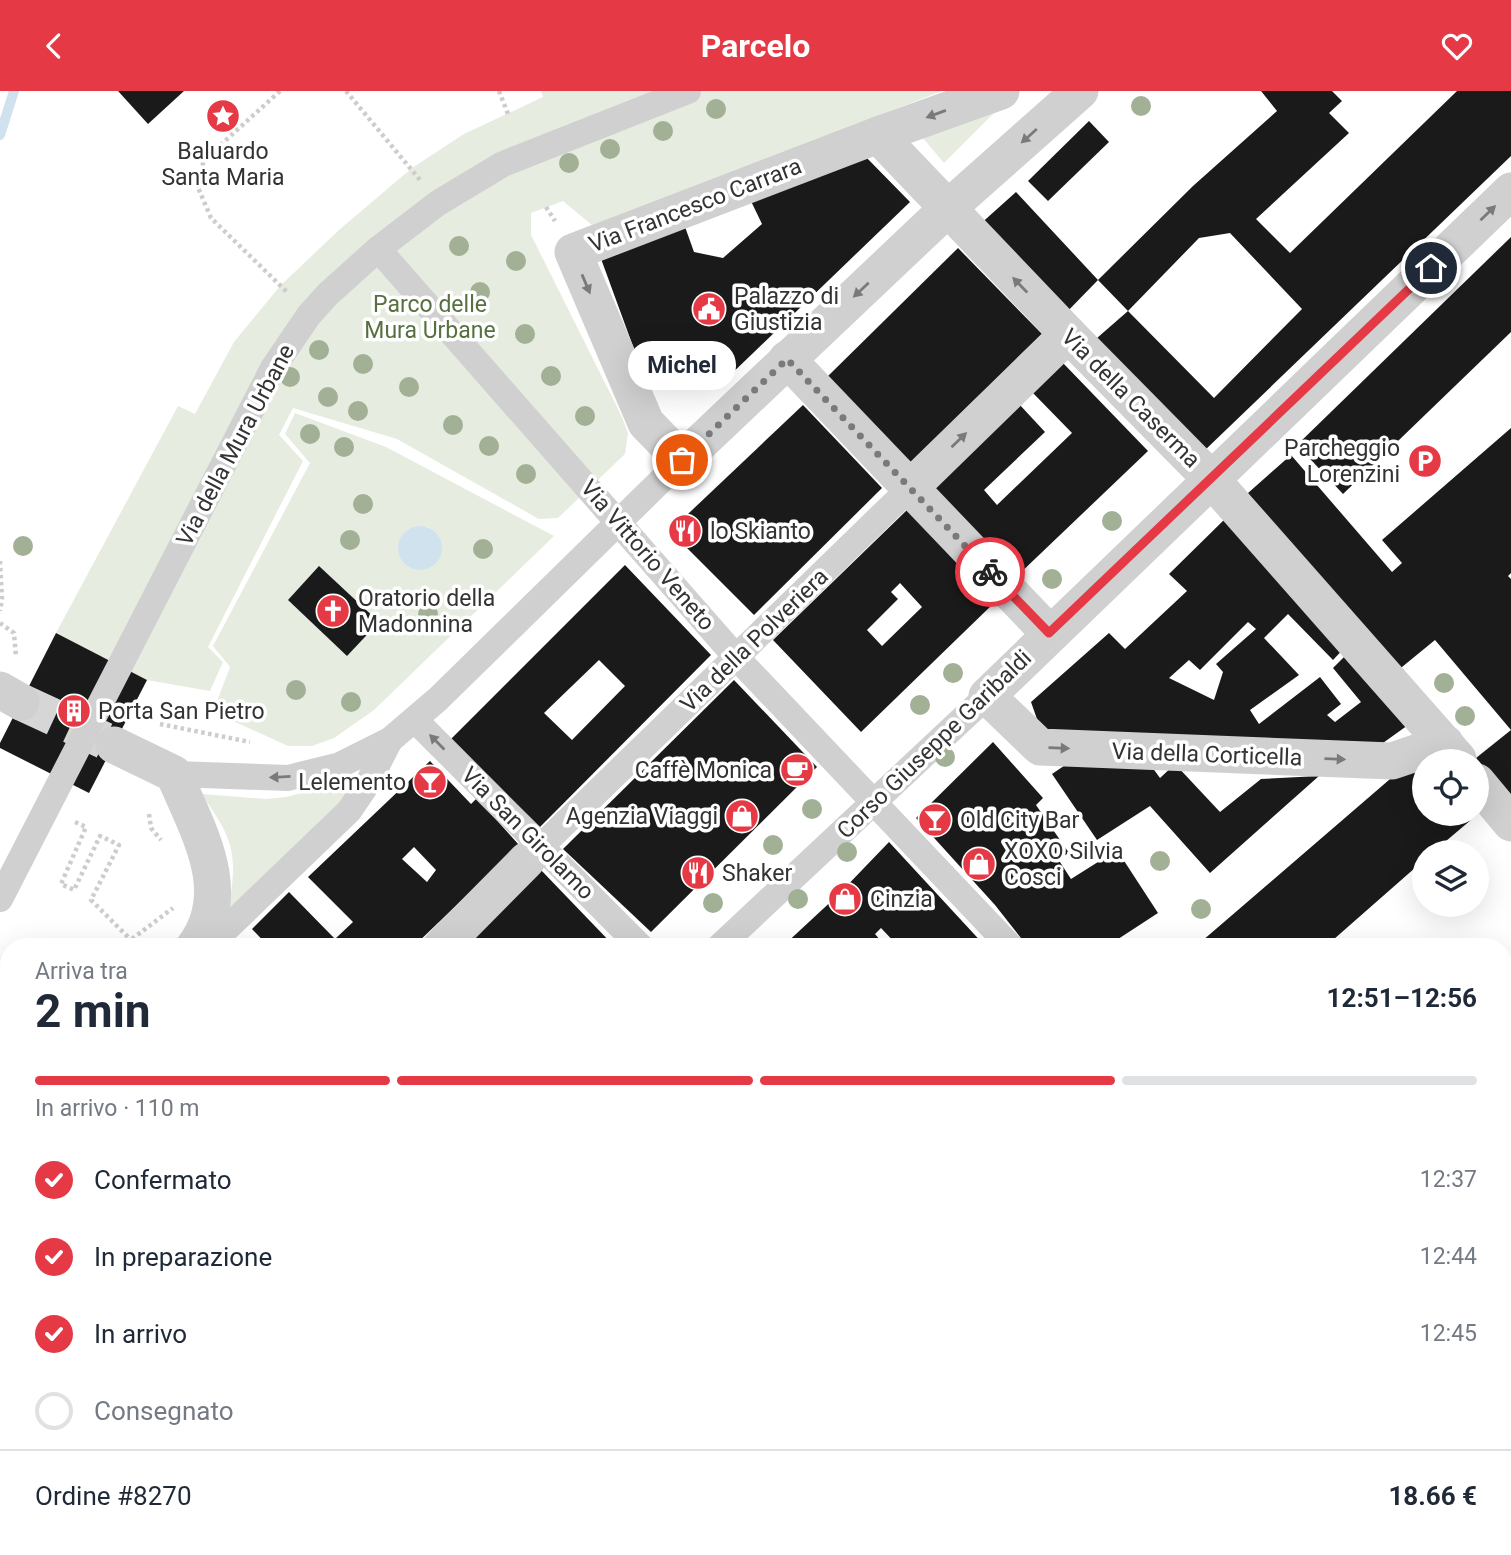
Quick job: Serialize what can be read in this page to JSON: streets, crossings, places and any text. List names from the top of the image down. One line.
{"streets":{"street":["Via Francesco Carrara","Via della Caserma","Via della Mura Urbane","Via Vittorio Veneto","Via della Polveriera","Corso Giuseppe Garibaldi","Via della Corticella","Via San Girolamo"]},"crossings":[["Via Francesco Carrara","Via della Caserma"],["Via della Caserma","Via della Polveriera"],["Via della Caserma","Corso Giuseppe Garibaldi"],["Via della Mura Urbane","Via Vittorio Veneto"],["Via Vittorio Veneto","Via della Polveriera"],["Via Vittorio Veneto","Corso Giuseppe Garibaldi"],["Via della Polveriera","Via San Girolamo"],["Corso Giuseppe Garibaldi","Via della Corticella"]],"one_way":["Corso Giuseppe Garibaldi","Via della Corticella","Via San Girolamo"],"parks":["Parco delle Mura Urbane"],"places":{"place":["Baluardo Santa Maria"],"public building":["Palazzo di Giustizia"],"other":["Michel"],"parking":["Parcheggio Lorenzini"],"restaurant":["lo Skianto","Shaker"],"church":["Oratorio della Madonnina"],"building":["Porta San Pietro"],"cafe":["Caffè Monica"],"bar":["Lelemento","Old City Bar"],"shop":["Agenzia Viaggi","XOXO Silvia Cosci","Cinzia"]},"page":{"header":"Parcelo","bubble":"Michel","heading":["2 min","Arriva tra","12:51–12:56"],"panel":["Ordine #8270","18.66 €"],"bar":"In arrivo · 110 m","list":[["Confermato","12:37"],["In preparazione","12:44"],["In arrivo","12:45"],"Consegnato"]}}
